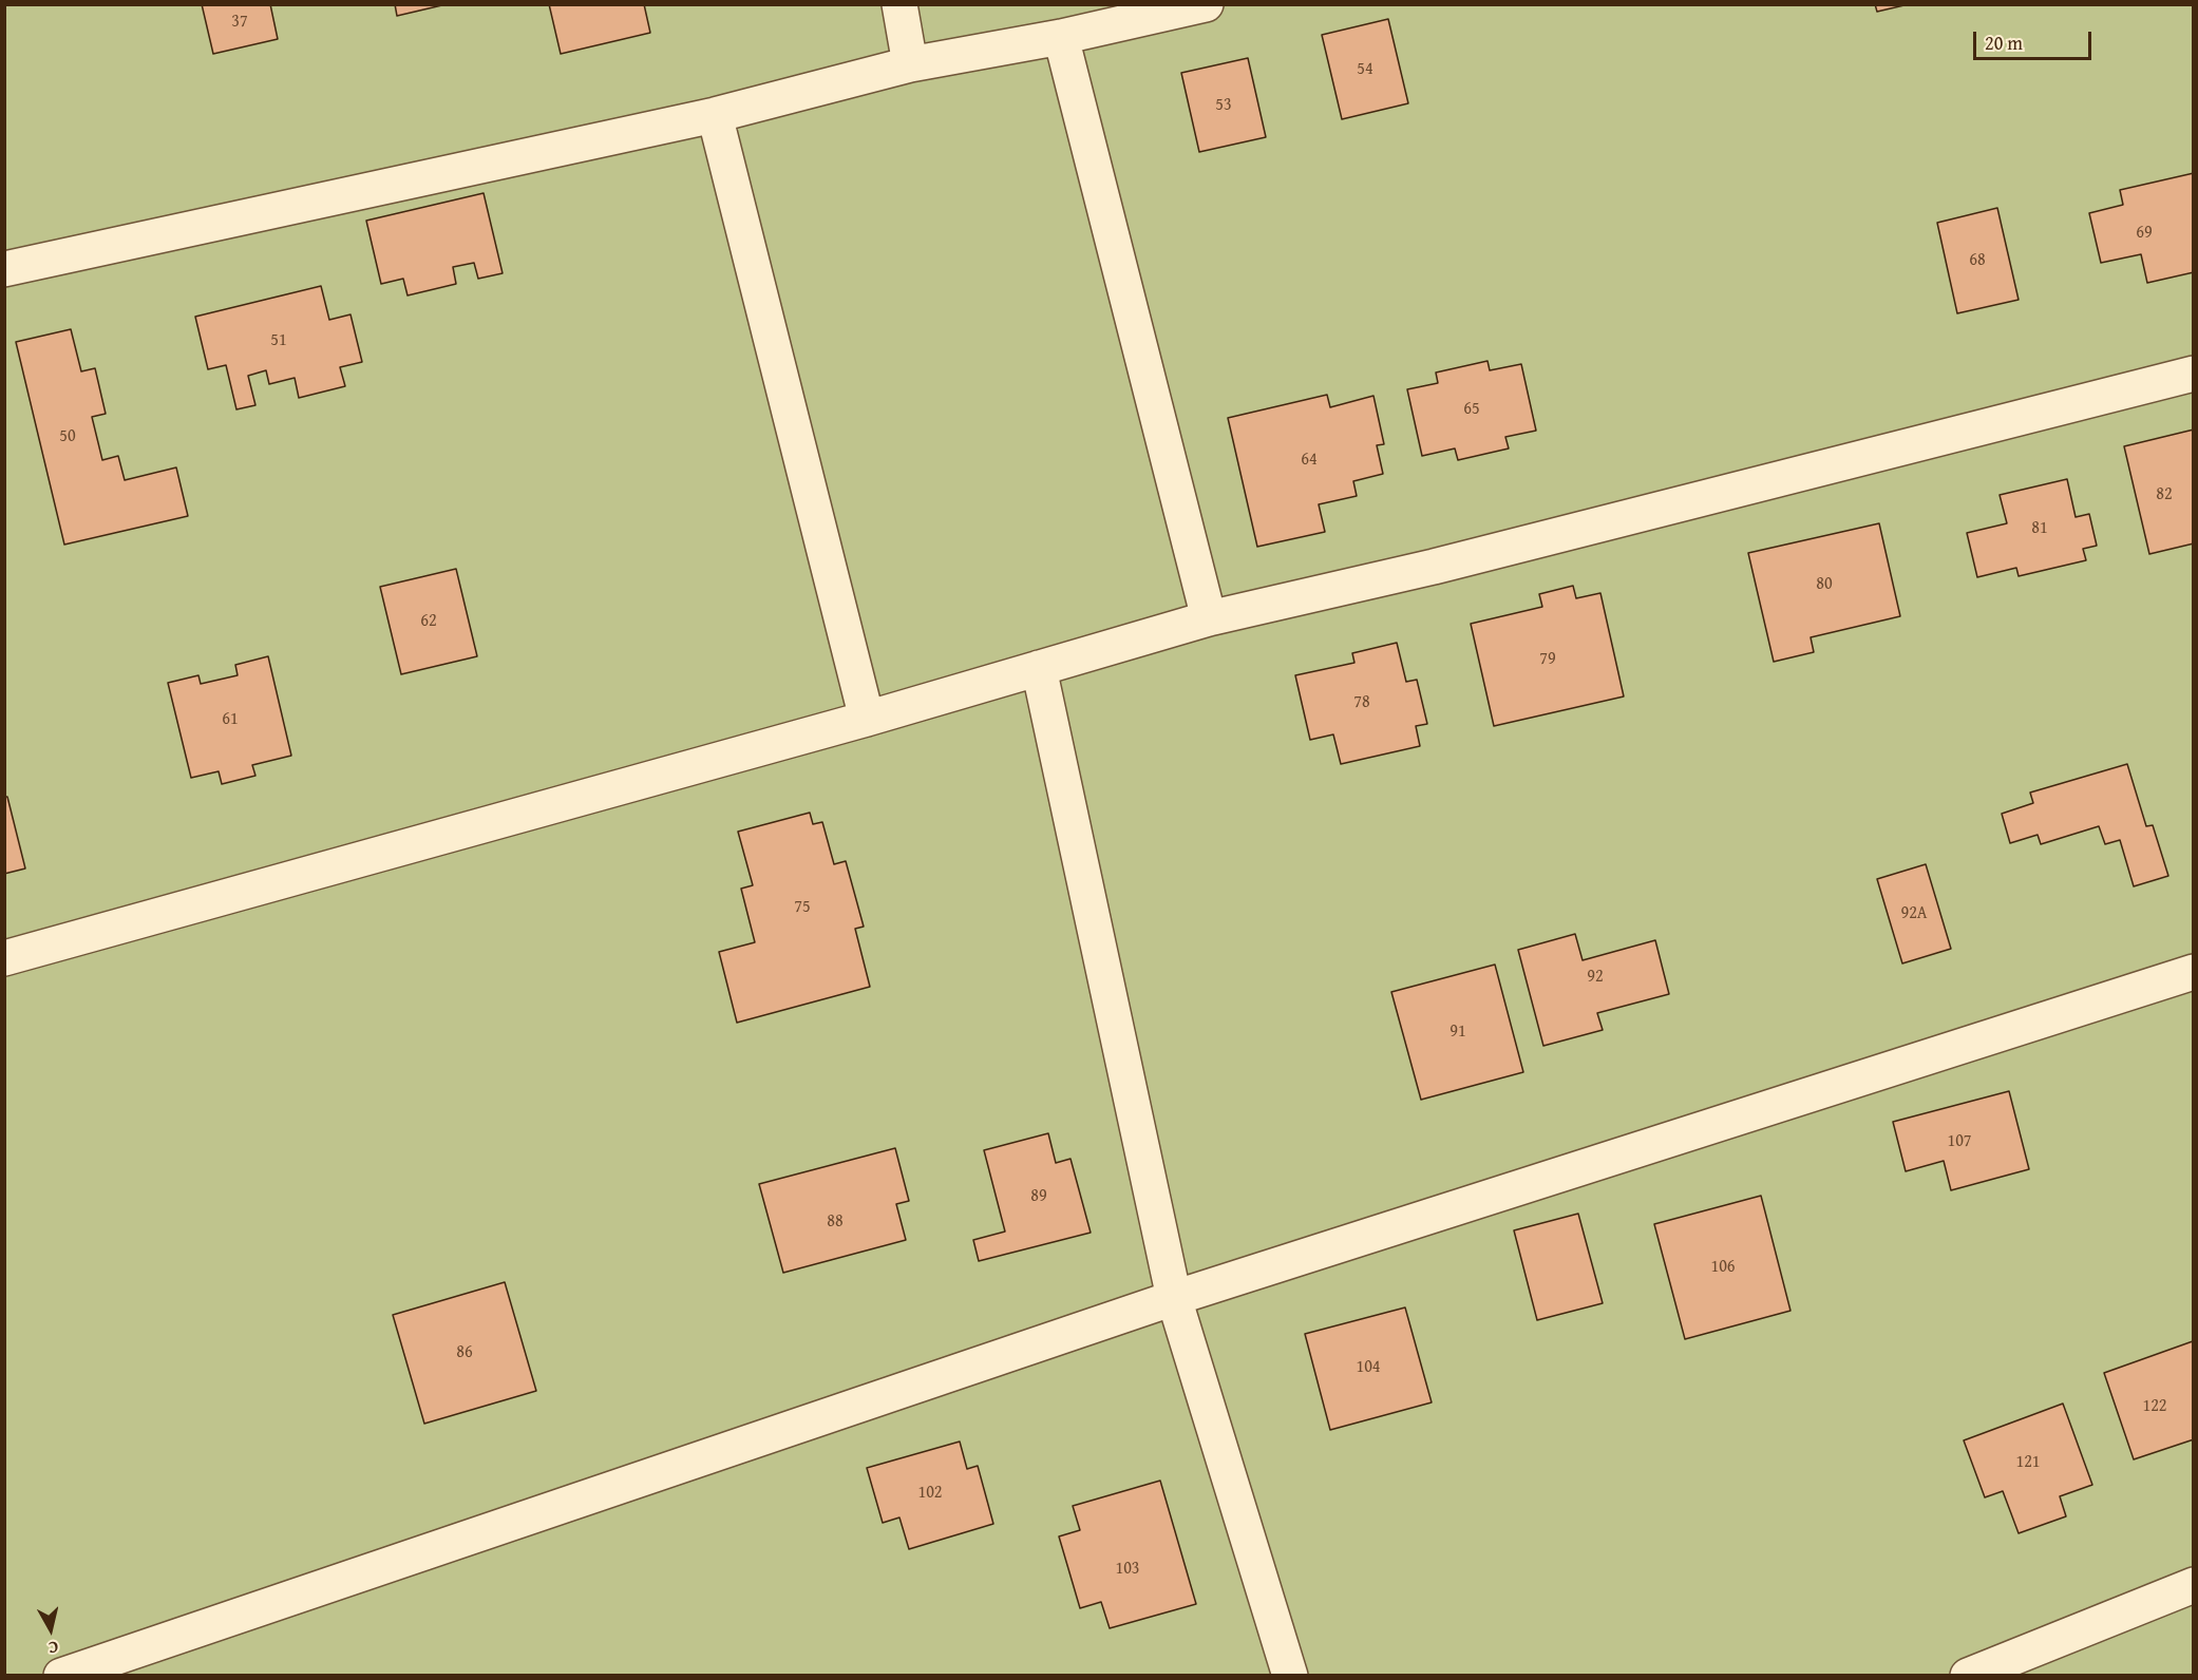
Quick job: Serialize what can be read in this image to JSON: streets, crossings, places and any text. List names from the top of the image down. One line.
{"house_numbers":["37","54","53","69","68","51","65","50","64","82","81","80","62","79","78","61","75","92А","92","91","107","89","88","106","86","104","122","121","102","103"],"scale_bar":"20 m","north":"bottom"}
